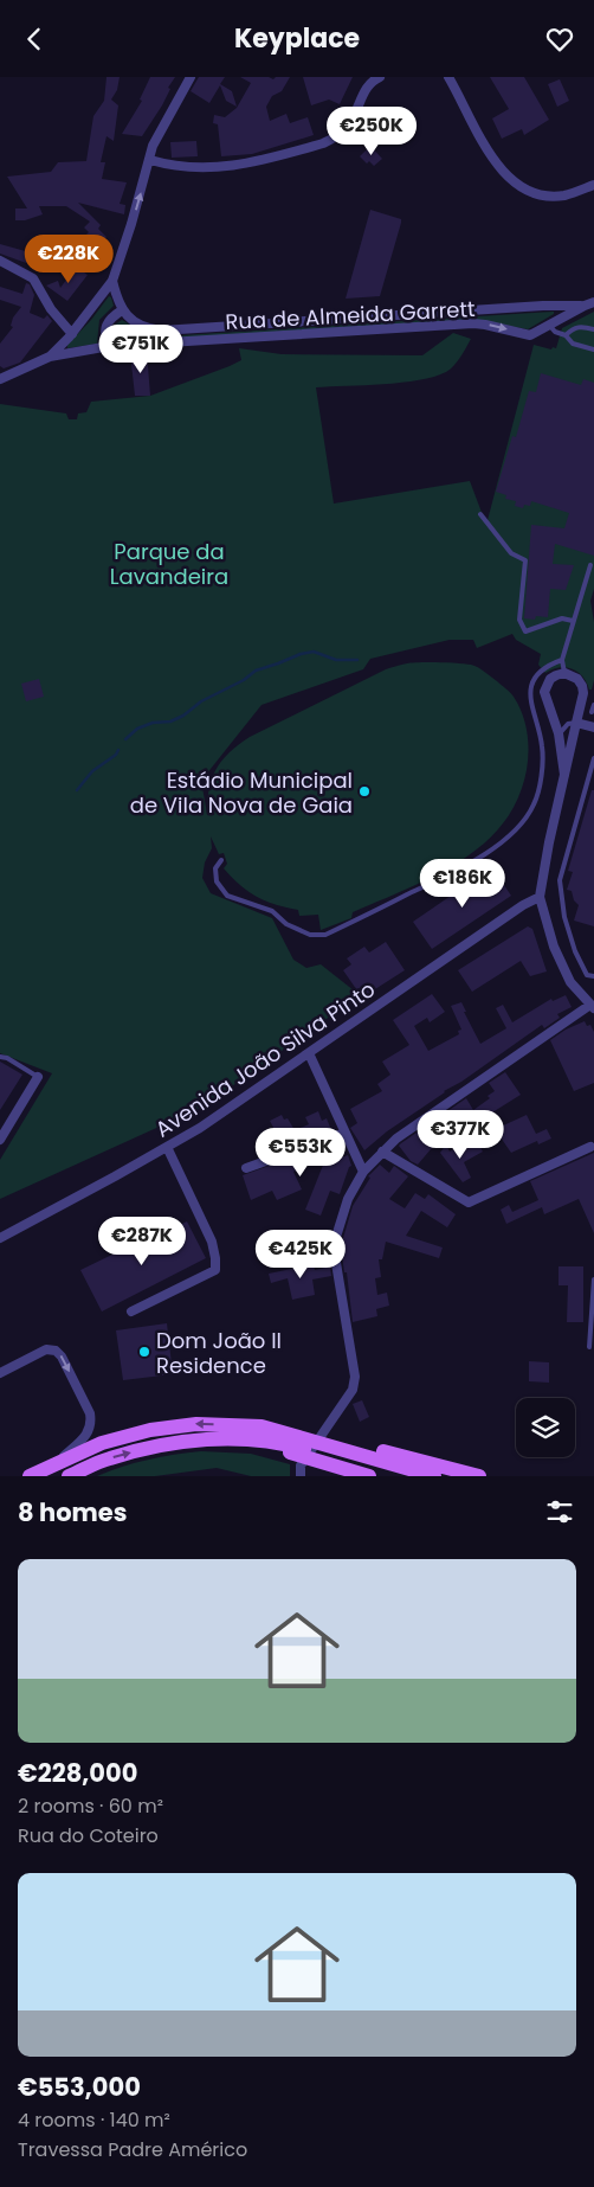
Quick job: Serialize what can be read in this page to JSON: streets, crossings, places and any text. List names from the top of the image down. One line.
{"streets":{"street":["Rua de Almeida Garrett","Avenida João Silva Pinto"]},"parks":["Parque da Lavandeira"],"places":["Estádio Municipal de Vila Nova de Gaia","Dom João II Residence"],"page":{"header":"Keyplace","price":["€250K","€228K","€751K","€186K","€377K","€553K","€287K","€425K"],"heading":"8 homes","list":[{"name":"€228,000","note":"2 rooms · 60 m² · Rua do Coteiro"},{"name":"€553,000","note":"4 rooms · 140 m² · Travessa Padre Américo"}]}}
